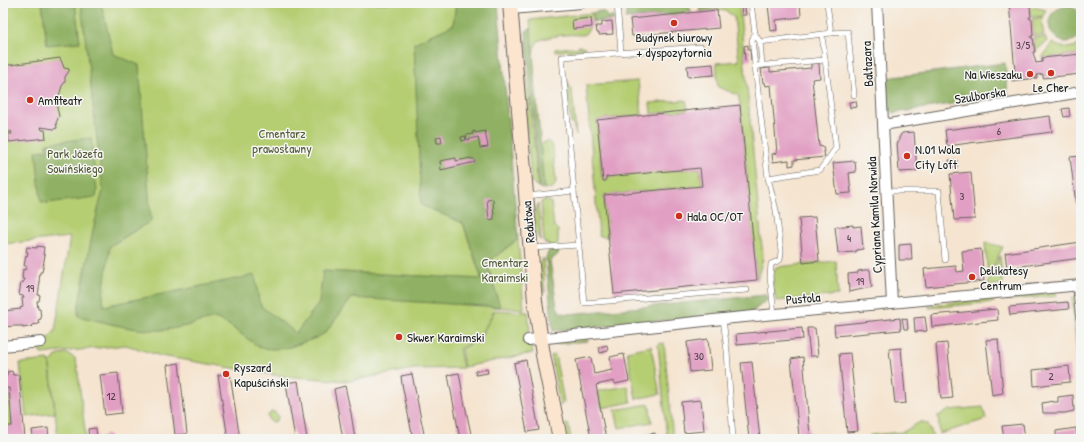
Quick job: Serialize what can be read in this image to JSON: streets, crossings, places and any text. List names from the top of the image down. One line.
{"streets":{"street":["Baltazara","Szulborska","Cypriana Kamila Norwida","Redutowa","Pustola"]},"crossings":[["Baltazara","Szulborska"],["Baltazara","Cypriana Kamila Norwida"],["Szulborska","Cypriana Kamila Norwida"],["Cypriana Kamila Norwida","Pustola"],["Redutowa","Pustola"]],"parks":["Cmentarz prawosławny","Park Józefa Sowińskiego","Cmentarz Karaimski"],"places":["Budynek biurowy + dyspozytornia","Le Cher","Na Wieszaku","Amfiteatr","N.01 Wola City Loft","Hala OC/OT","Delikatesy Centrum","Skwer Karaimski","Ryszard Kapuściński"],"house_numbers":["3/5","6","3","4","19","19","30","2","12"]}
